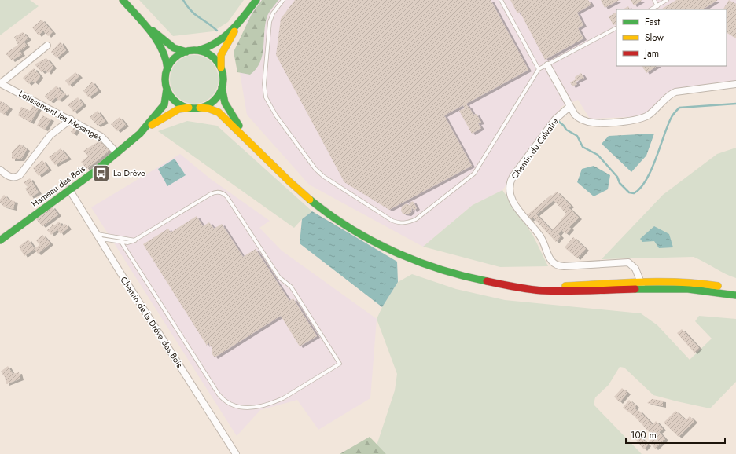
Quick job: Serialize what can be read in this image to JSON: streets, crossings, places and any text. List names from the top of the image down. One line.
{"streets":{"main road":["Hameau des Bois"],"street":["Lotissement les Mésanges","Chemin du Calvaire","Chemin de la Drève des Bois"]},"crossings":[["Lotissement les Mésanges","Hameau des Bois"],["Hameau des Bois","Chemin de la Drève des Bois"]],"places":{"bus stop":["La Drève"]},"legend":["Fast","Slow","Jam"],"scale_bar":"100 m"}
